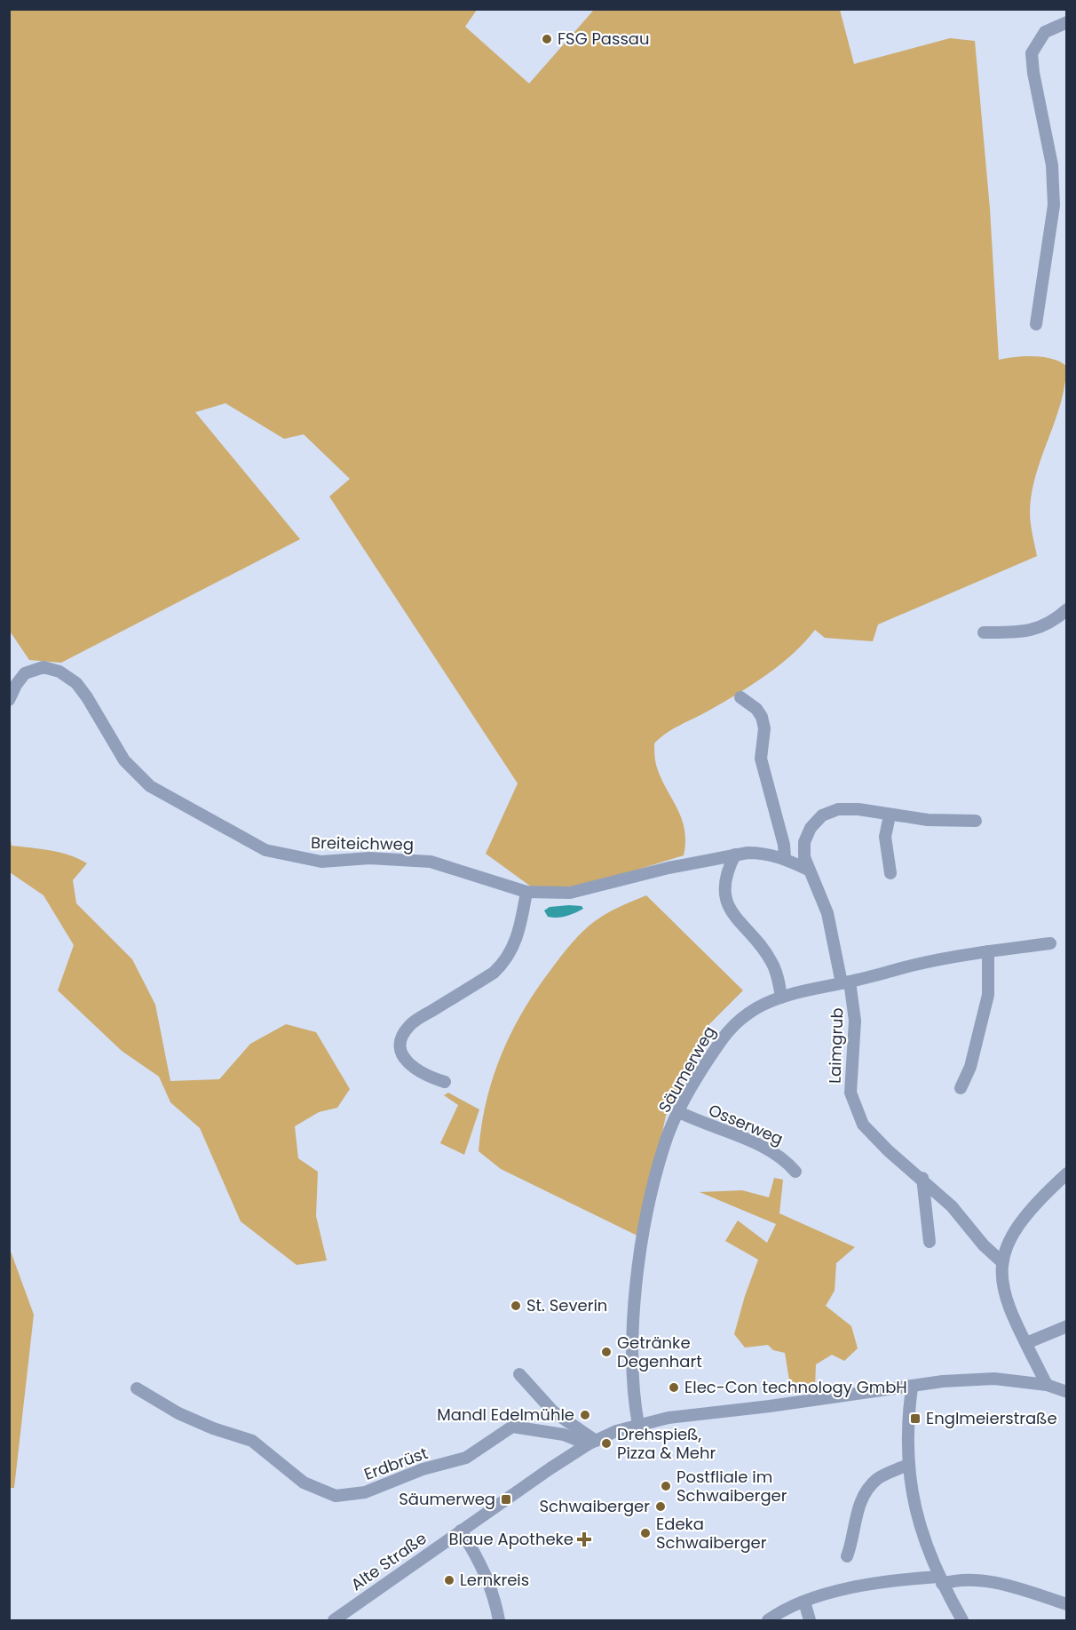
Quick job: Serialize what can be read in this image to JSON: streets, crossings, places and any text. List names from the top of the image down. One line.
{"streets":{"street":["Breiteichweg","Laimgrub","Säumerweg","Osserweg","Erdbrüst","Alte Straße"]},"crossings":[["Breiteichweg","Laimgrub"],["Laimgrub","Säumerweg"],["Säumerweg","Osserweg"],["Säumerweg","Alte Straße"],["Erdbrüst","Alte Straße"]],"places":{"other":["FSG Passau","St. Severin","Getränke Degenhart","Elec-Con technology GmbH","Mandl Edelmühle","Drehspieß, Pizza & Mehr","Postfliale im Schwaiberger","Schwaiberger","Edeka Schwaiberger","Lernkreis"],"transit":["Englmeierstraße","Säumerweg"],"health":["Blaue Apotheke"]}}
